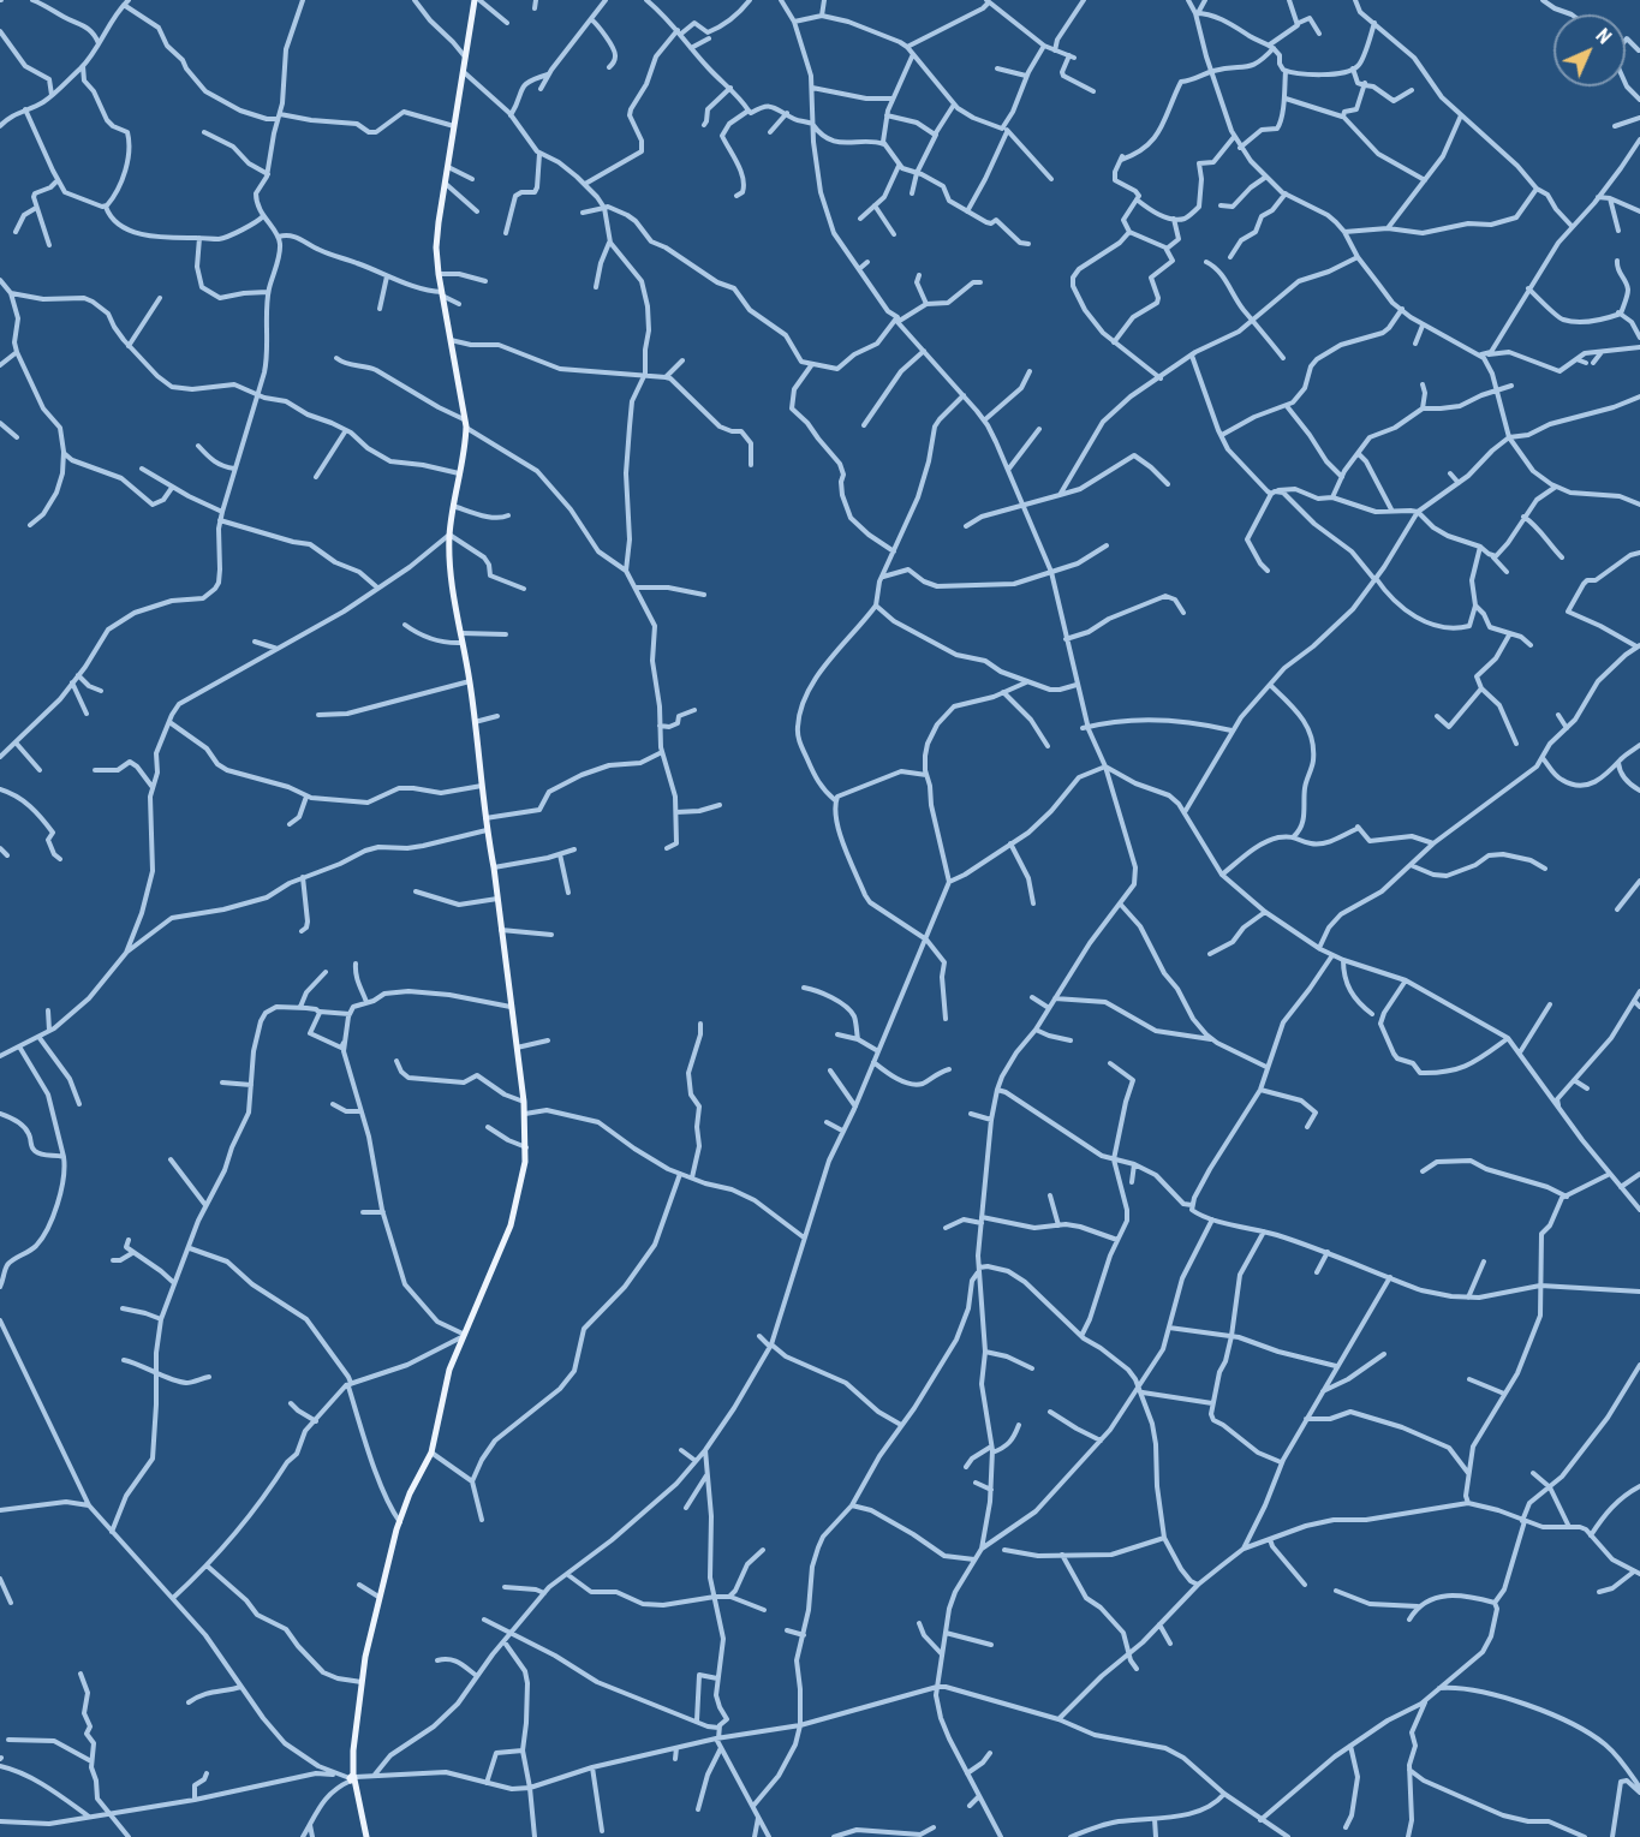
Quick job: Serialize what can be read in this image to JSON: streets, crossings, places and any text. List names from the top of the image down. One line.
{"north":"top right"}
